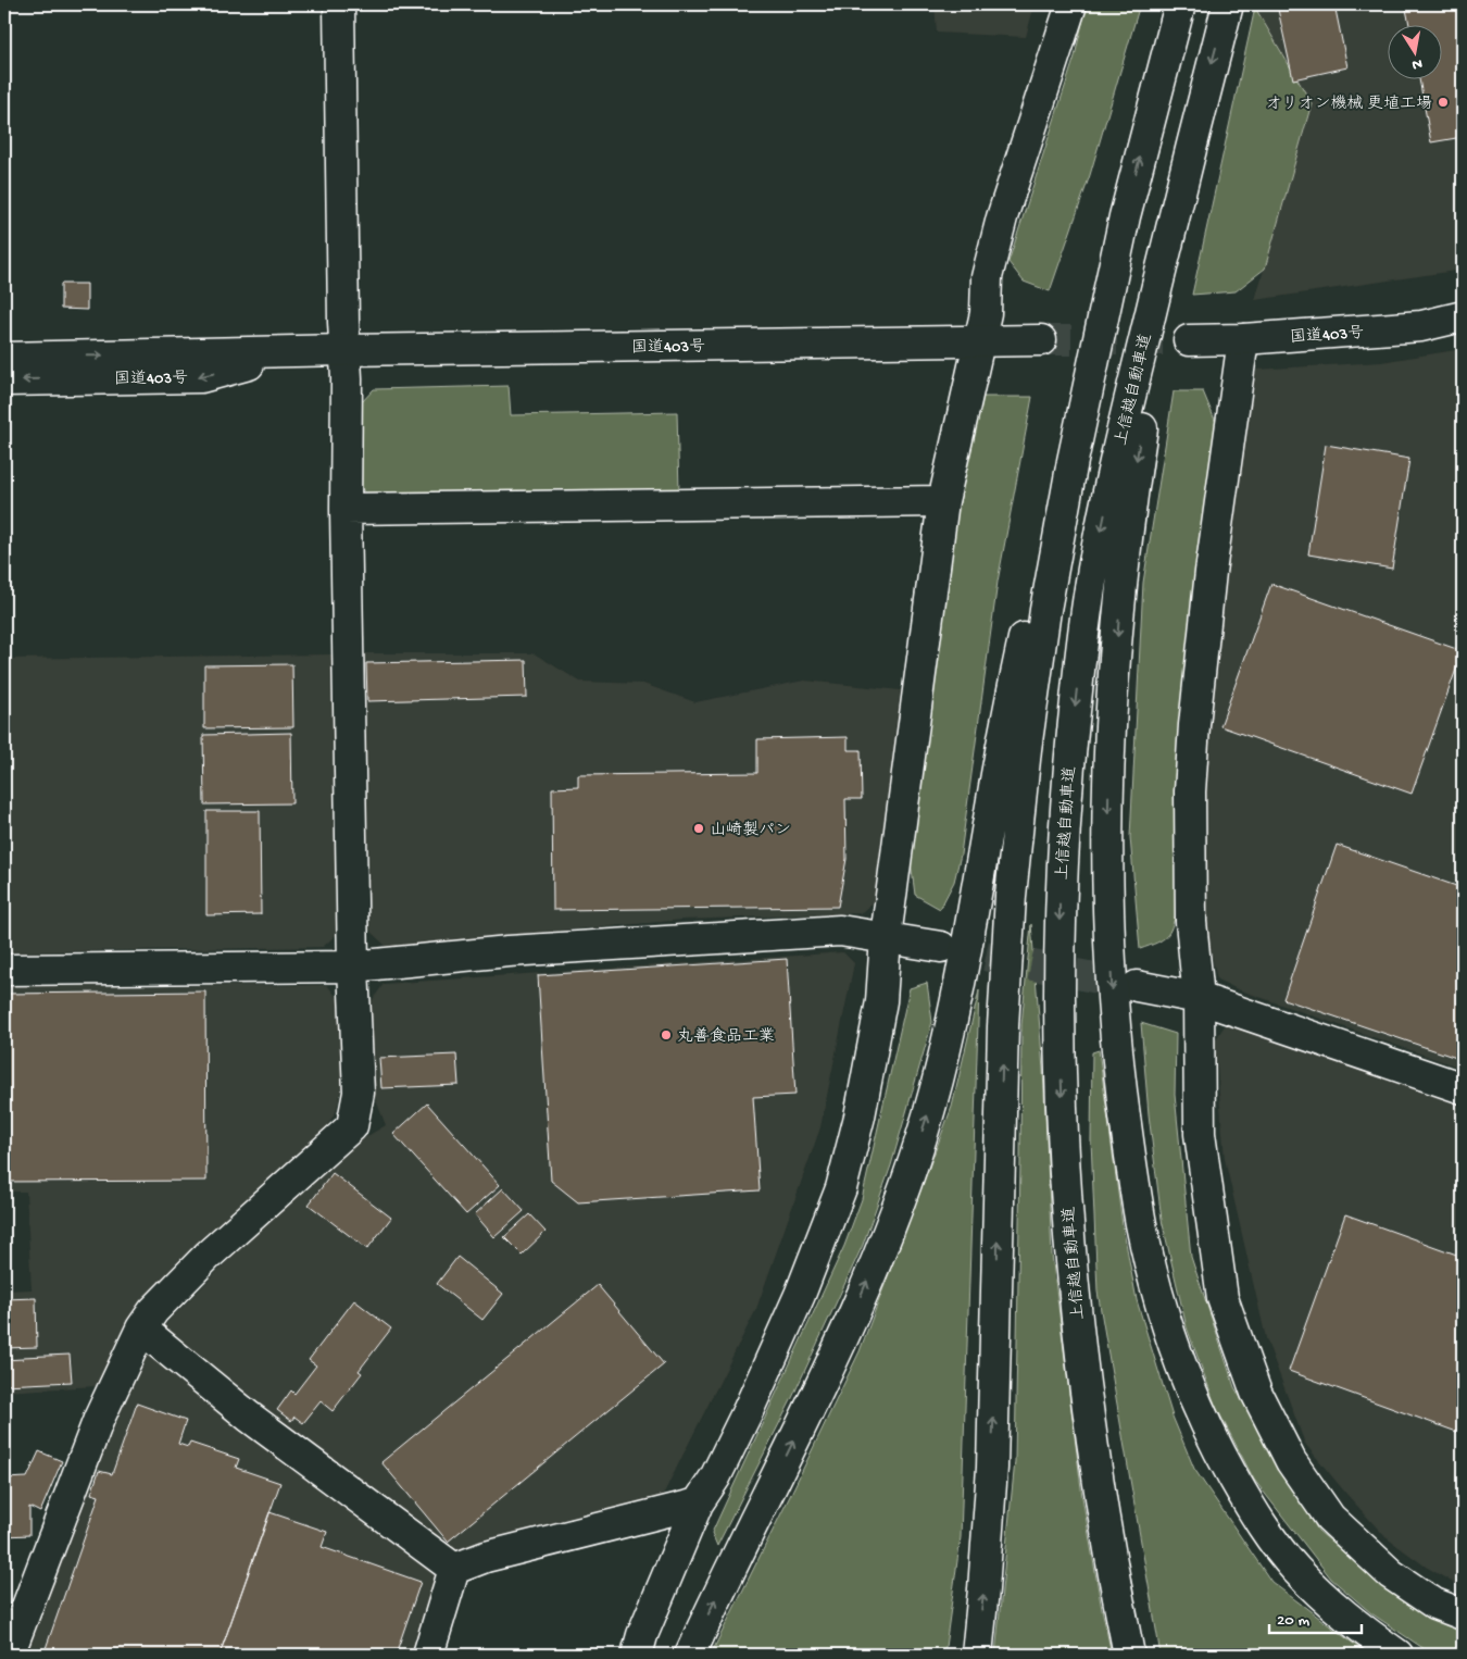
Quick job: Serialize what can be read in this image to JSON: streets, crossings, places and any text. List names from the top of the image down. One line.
{"streets":{"main road":["国道403号","上信越自動車道"]},"places":["オリオン機械 更埴工場","山崎製パン","丸善食品工業"],"scale_bar":"20 m","north":"bottom"}
